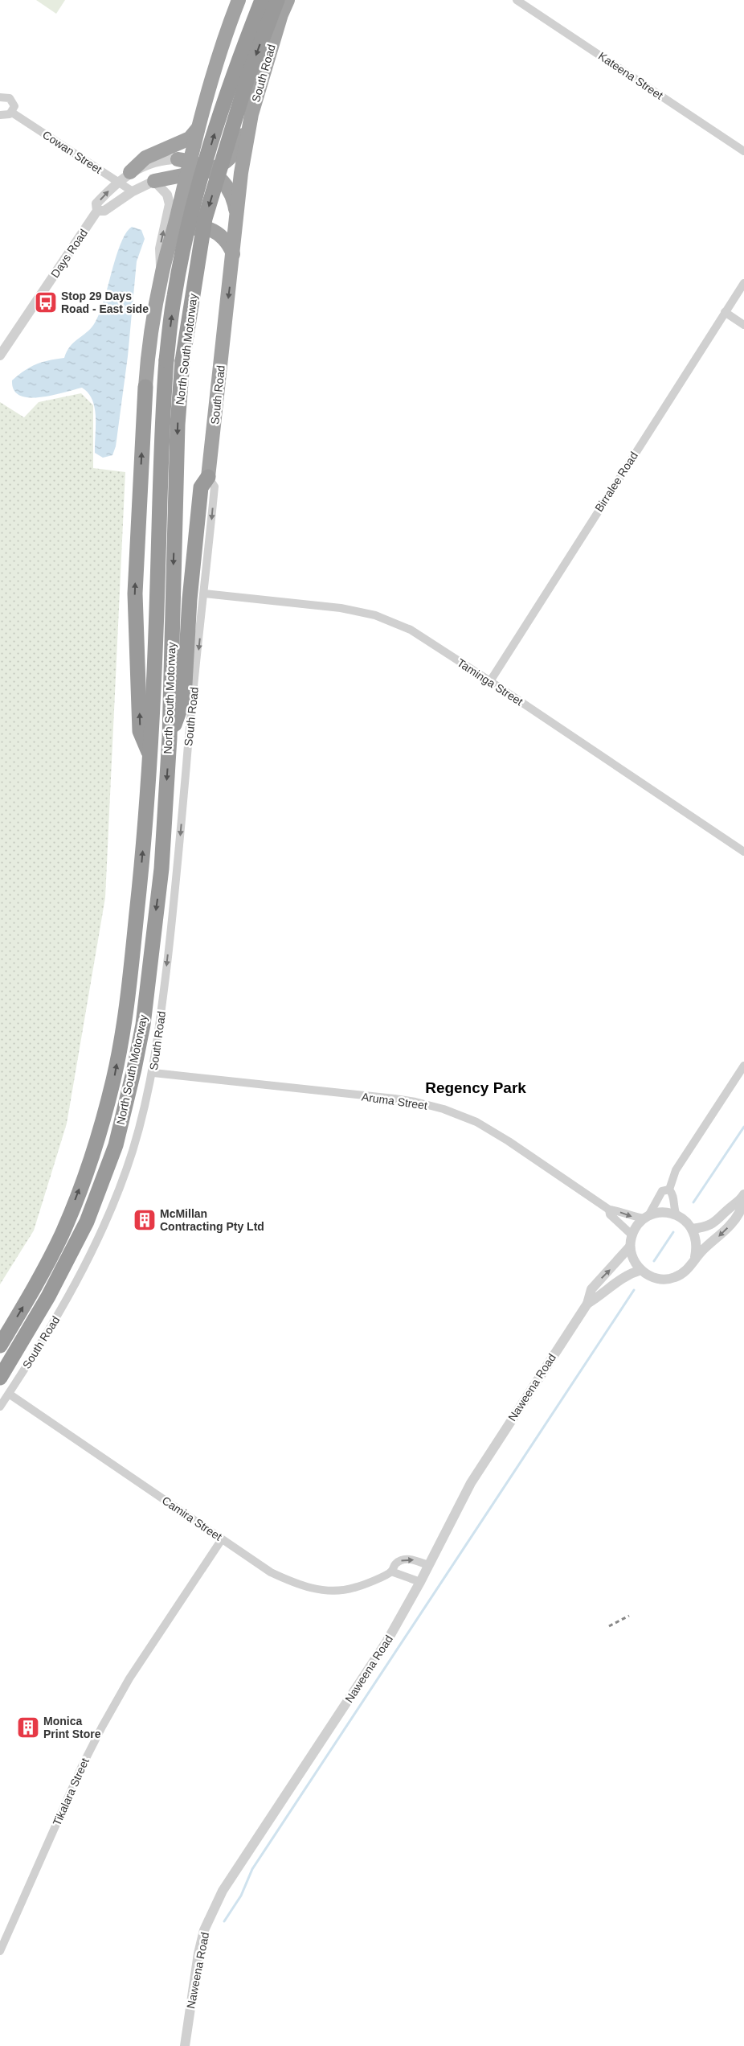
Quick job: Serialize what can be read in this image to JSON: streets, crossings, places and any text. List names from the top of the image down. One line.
{"streets":{"highway":["South Road","North South Motorway"],"street":["Kateena Street","Cowan Street","Days Road","Birralee Road","Taminga Street","Aruma Street","Naweena Road","Camira Street","Tikalara Street"]},"crossings":[["South Road","Taminga Street"],["South Road","Aruma Street"],["South Road","Camira Street"],["Cowan Street","Days Road"],["Birralee Road","Taminga Street"],["Aruma Street","Naweena Road"],["Naweena Road","Camira Street"],["Camira Street","Tikalara Street"]],"districts":["Regency Park"],"places":{"bus stop":["Stop 29 Days Road - East side"],"building":["McMillan Contracting Pty Ltd","Monica Print Store"]}}
